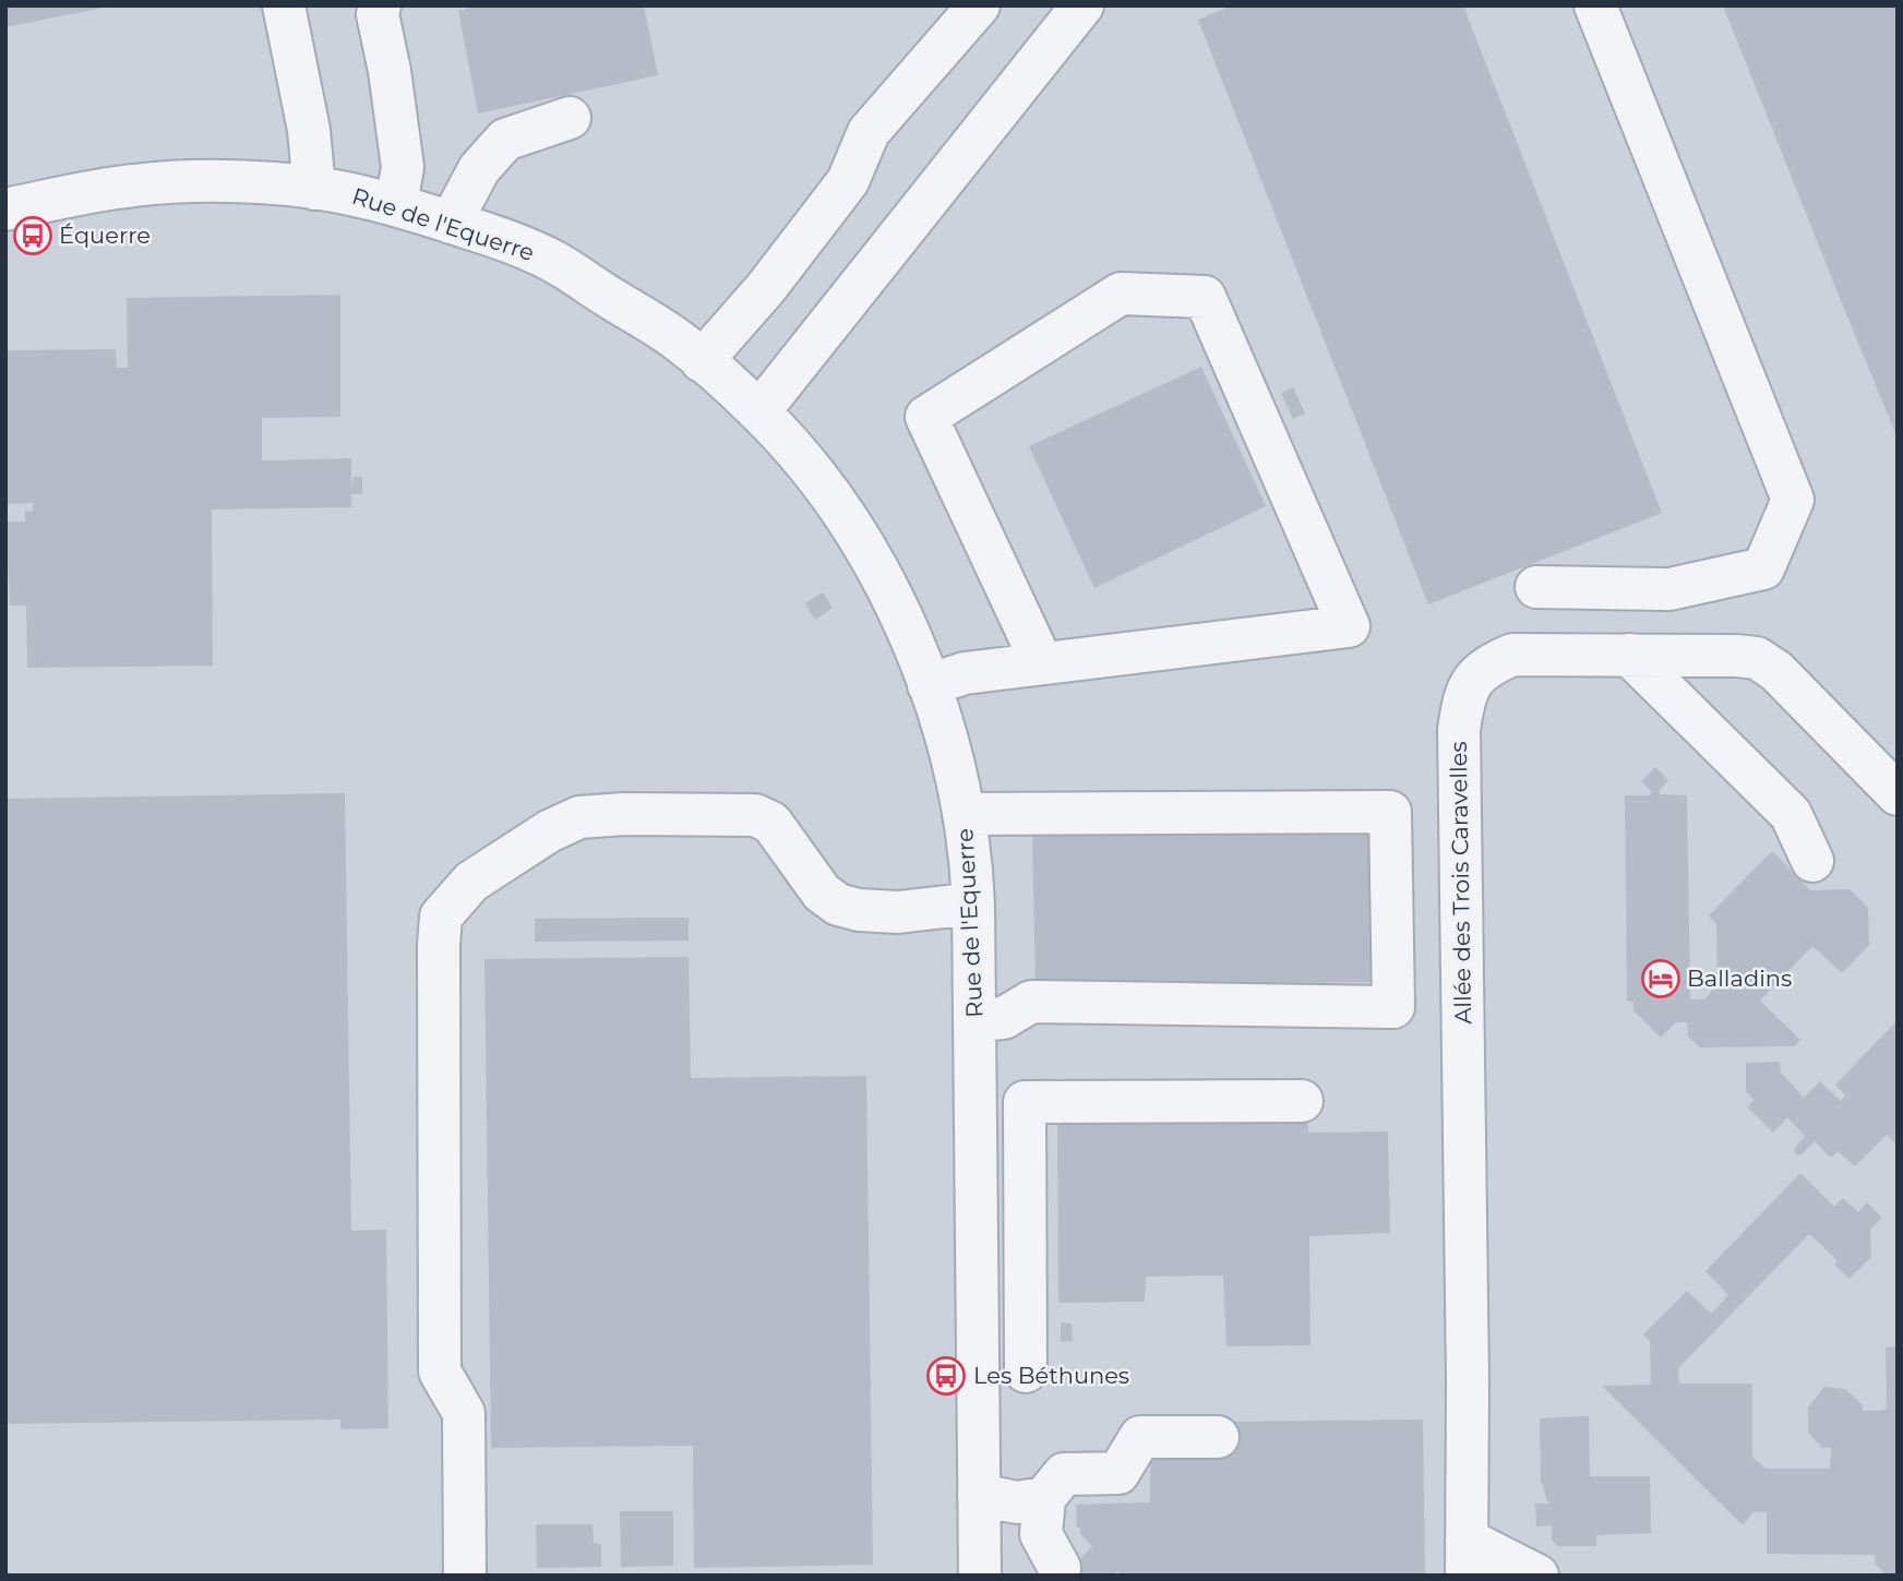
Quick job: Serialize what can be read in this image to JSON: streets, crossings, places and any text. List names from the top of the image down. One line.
{"streets":{"street":["Rue de l'Equerre","Allée des Trois Caravelles"]},"places":{"bus stop":["Équerre","Les Béthunes"],"hotel":["Balladins"]}}
